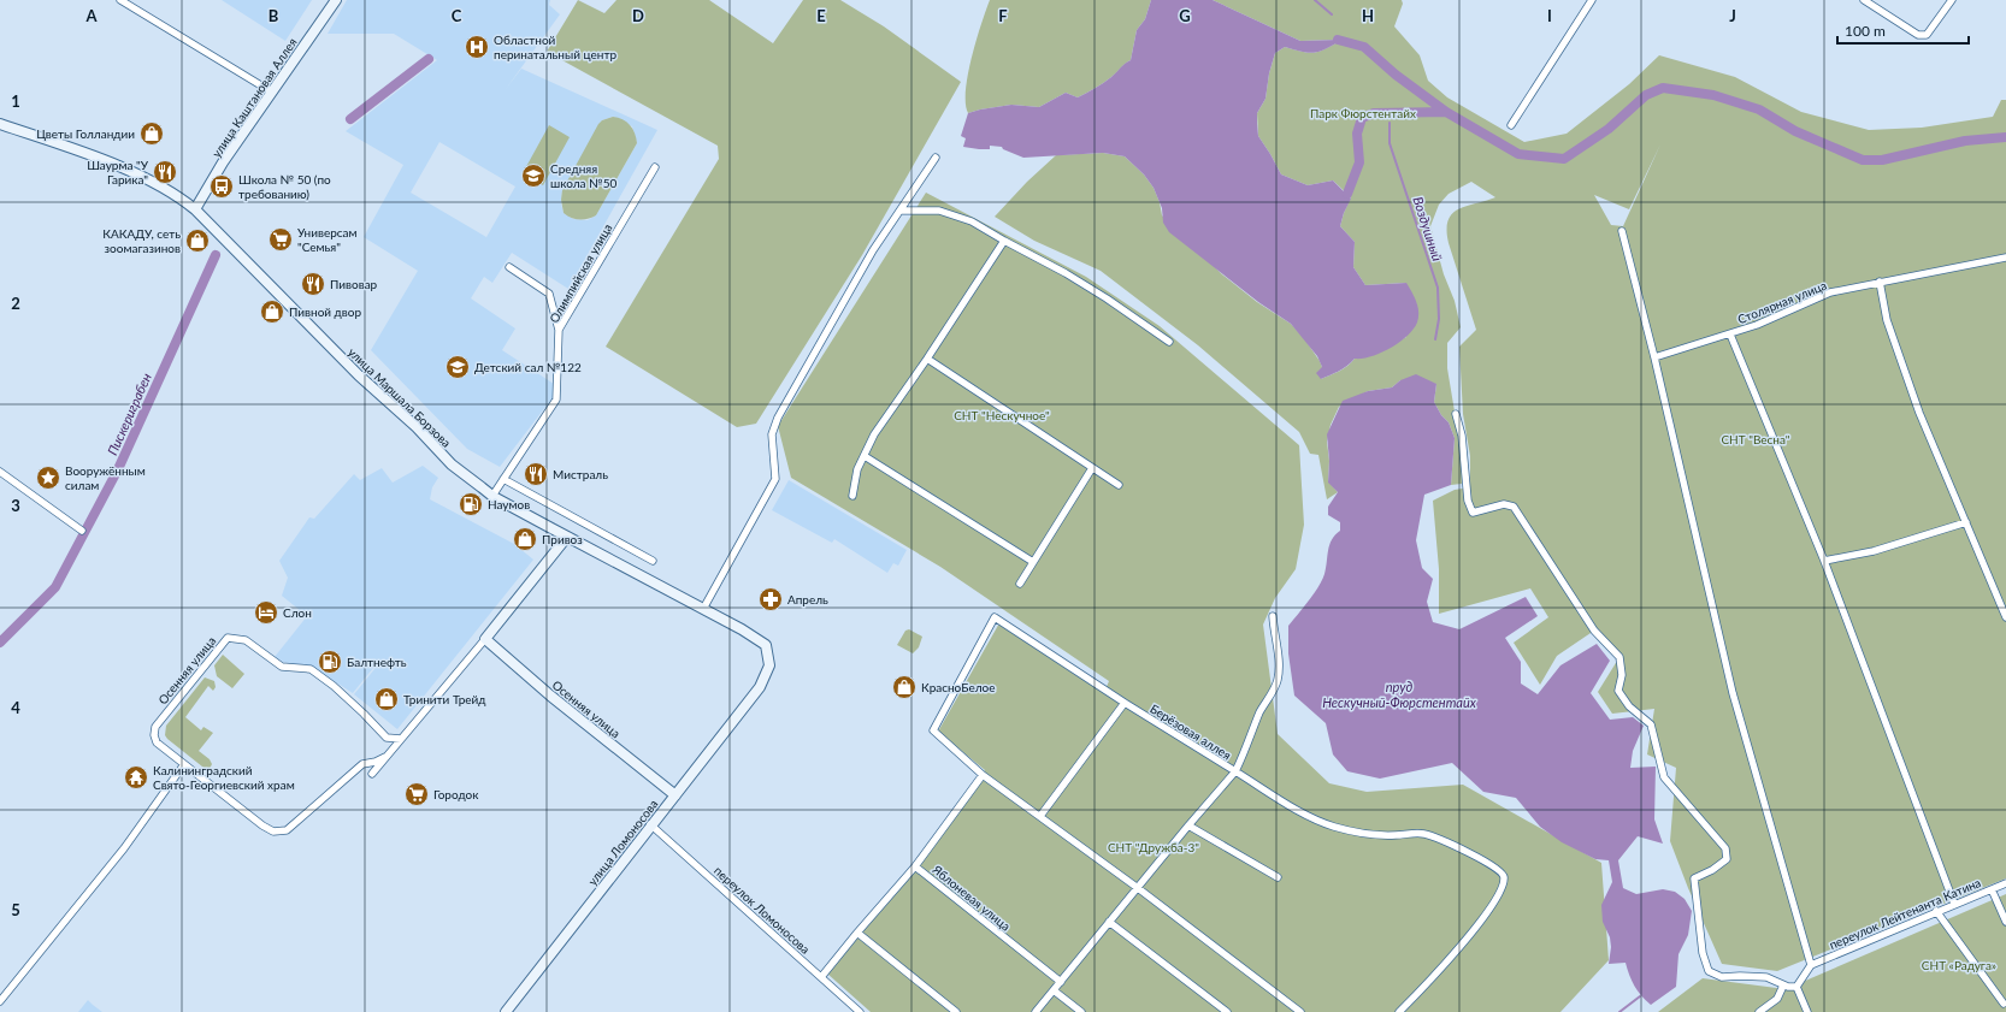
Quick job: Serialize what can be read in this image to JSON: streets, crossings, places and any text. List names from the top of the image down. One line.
{"streets":{"main road":["улица Каштановая Аллея","улица Маршала Борзова","Осенняя улица","улица Ломоносова"],"street":["Олимпийская улица","Столярная улица","Берёзовая аллея","Яблоневая улица","переулок Ломоносова","переулок Лейтенанта Катина"]},"crossings":[["улица Каштановая Аллея","улица Маршала Борзова"],["Олимпийская улица","улица Маршала Борзова"],["улица Маршала Борзова","улица Ломоносова"],["Осенняя улица","улица Ломоносова"],["Берёзовая аллея","Яблоневая улица"],["улица Ломоносова","переулок Ломоносова"],["Яблоневая улица","переулок Ломоносова"]],"water":["Воздушный","Пискериграбен","пруд Нескучный-Фюрстентайх"],"parks":["Парк Фюрстентайх","СНТ \"Нескучное\"","СНТ \"Весна\"","СНТ \"Дружба-3\"","СНТ «Радуга»"],"places":{"hospital":["Областной перинатальный центр"],"shop":["Цветы Голландии","КАКАДУ, сеть зоомагазинов","Пивной двор","Привоз","КрасноБелое","Тринити Трейд"],"restaurant":["Шаурма \"У Гарика\"","Пивовар","Мистраль"],"school or university":["Средняя школа №50","Детский сал №122"],"bus stop":["Школа № 50 (по требованию)"],"supermarket":["Универсам \"Семья\"","Городок"],"place":["Вооружённым силам"],"fuel station":["Наумов","Балтнефть"],"pharmacy":["Апрель"],"hotel":["Слон"],"temple":["Калининградский Свято-Георгиевский храм"]},"scale_bar":"100 m","grid":{"columns":["A","B","C","D","E","F","G","H","I","J"],"rows":["1","2","3","4","5"]}}
